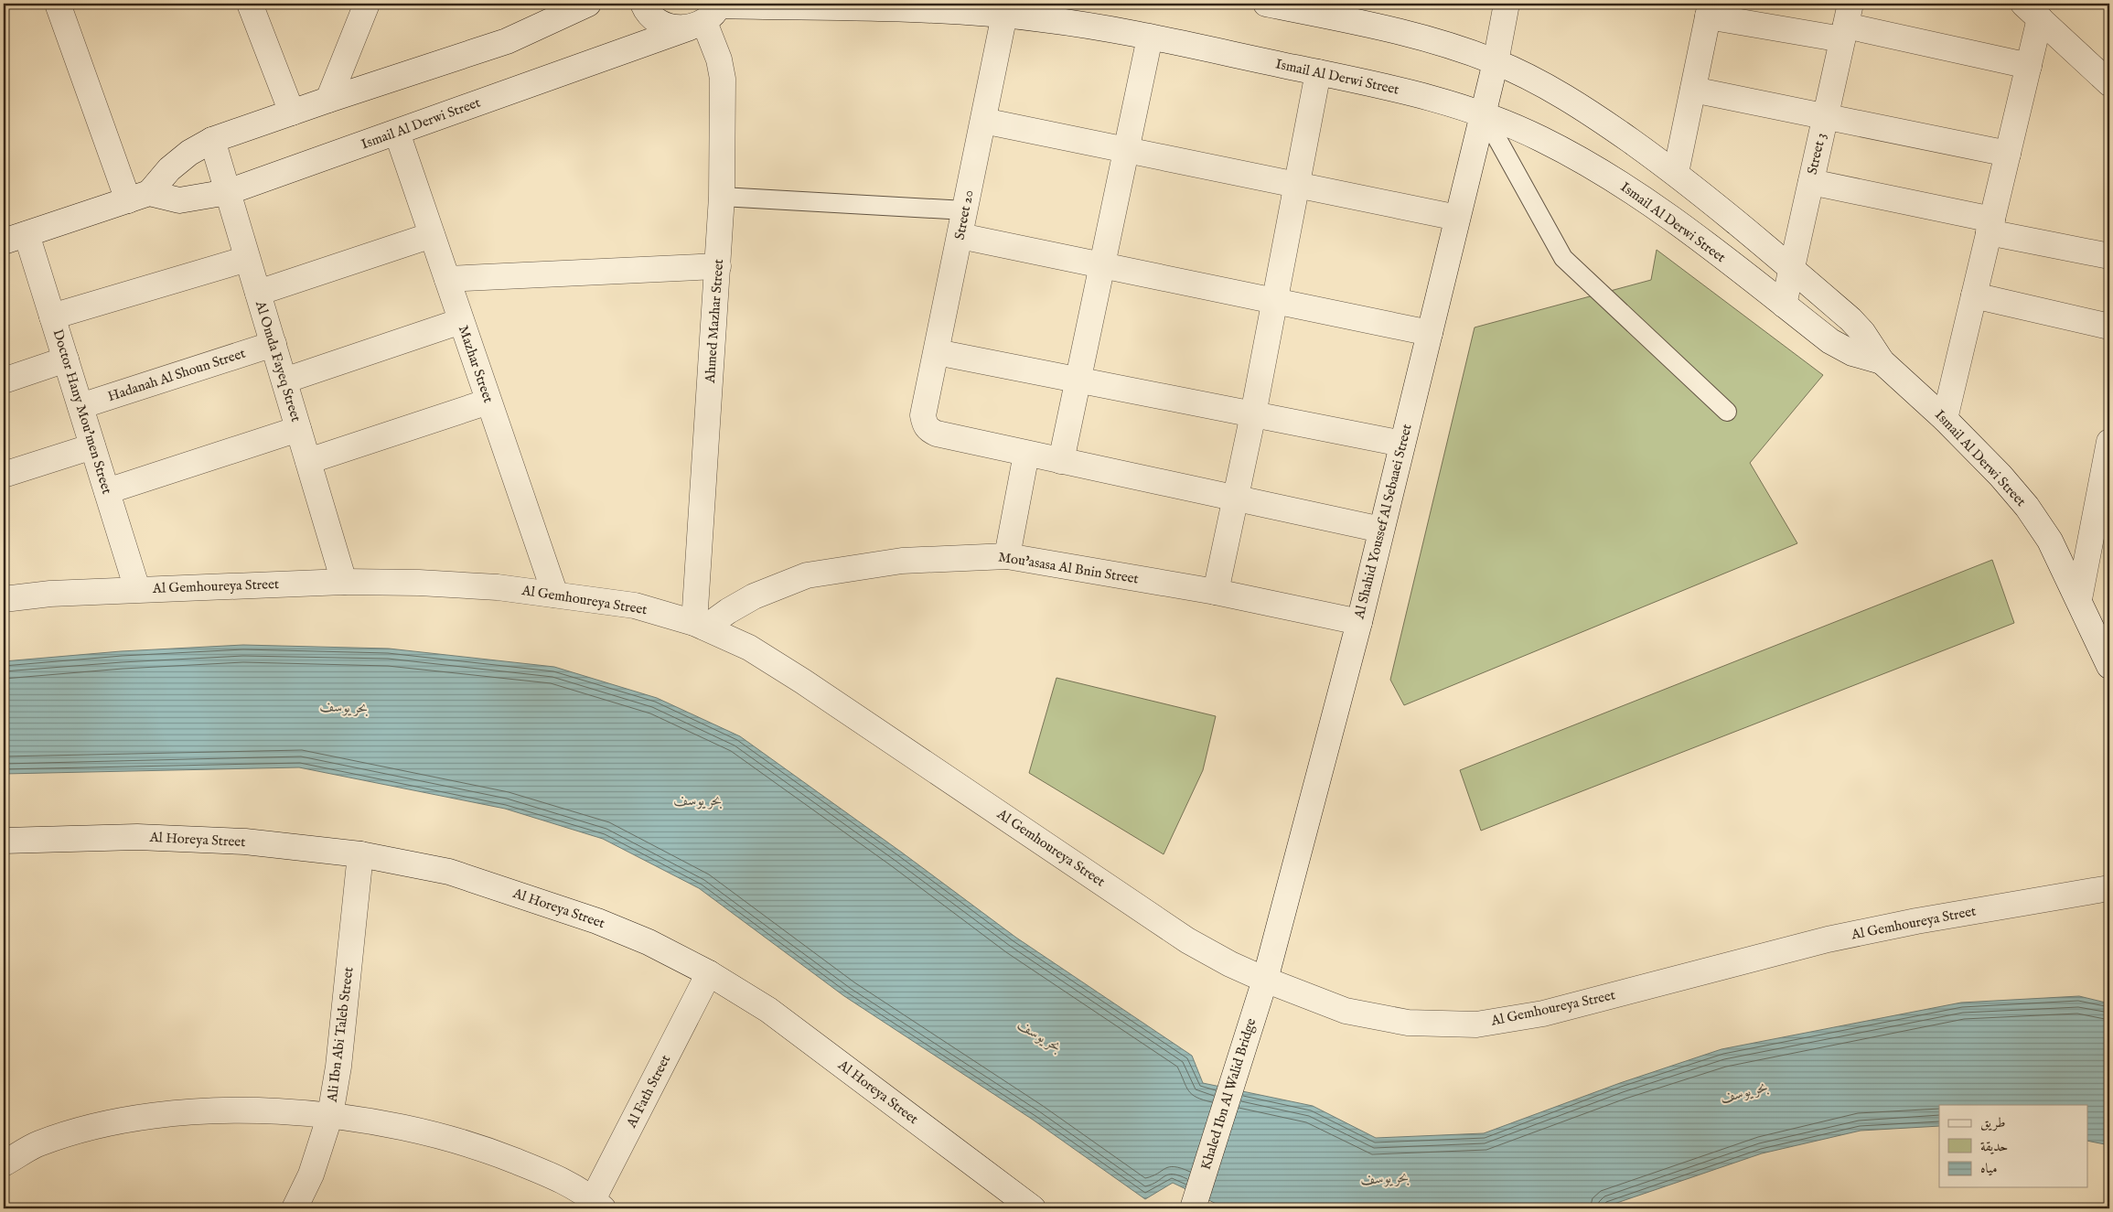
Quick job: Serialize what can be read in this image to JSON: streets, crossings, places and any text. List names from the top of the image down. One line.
{"streets":{"street":["Ismail Al Derwi Street","Street 3","Street 20","Ahmed Mazhar Street","Al Omda Fayeq Street","Mazhar Street","Hadanah Al Shoun Street","Doctor Hany Mou'men Street","Al Shahid Youssef Al Sebaaei Street","Mou'asasa Al Bnin Street","Al Gemhoureya Street","Al Horeya Street","Ali Ibn Abi Taleb Street","Al Fath Street","Khaled Ibn Al Walid Bridge"]},"crossings":[["Ismail Al Derwi Street","Street 3"],["Ismail Al Derwi Street","Street 20"],["Ismail Al Derwi Street","Ahmed Mazhar Street"],["Ismail Al Derwi Street","Al Omda Fayeq Street"],["Ismail Al Derwi Street","Mazhar Street"],["Ismail Al Derwi Street","Al Shahid Youssef Al Sebaaei Street"],["Ahmed Mazhar Street","Mou'asasa Al Bnin Street"],["Ahmed Mazhar Street","Al Gemhoureya Street"],["Al Omda Fayeq Street","Hadanah Al Shoun Street"],["Al Omda Fayeq Street","Al Gemhoureya Street"],["Mazhar Street","Al Gemhoureya Street"],["Hadanah Al Shoun Street","Doctor Hany Mou'men Street"],["Doctor Hany Mou'men Street","Al Gemhoureya Street"],["Al Shahid Youssef Al Sebaaei Street","Mou'asasa Al Bnin Street"],["Al Shahid Youssef Al Sebaaei Street","Al Gemhoureya Street"],["Al Shahid Youssef Al Sebaaei Street","Khaled Ibn Al Walid Bridge"],["Mou'asasa Al Bnin Street","Al Gemhoureya Street"],["Al Gemhoureya Street","Khaled Ibn Al Walid Bridge"],["Al Horeya Street","Ali Ibn Abi Taleb Street"],["Al Horeya Street","Al Fath Street"]],"water":["بحر يوسف"],"legend":["طريق","حديقة","مياه"]}
